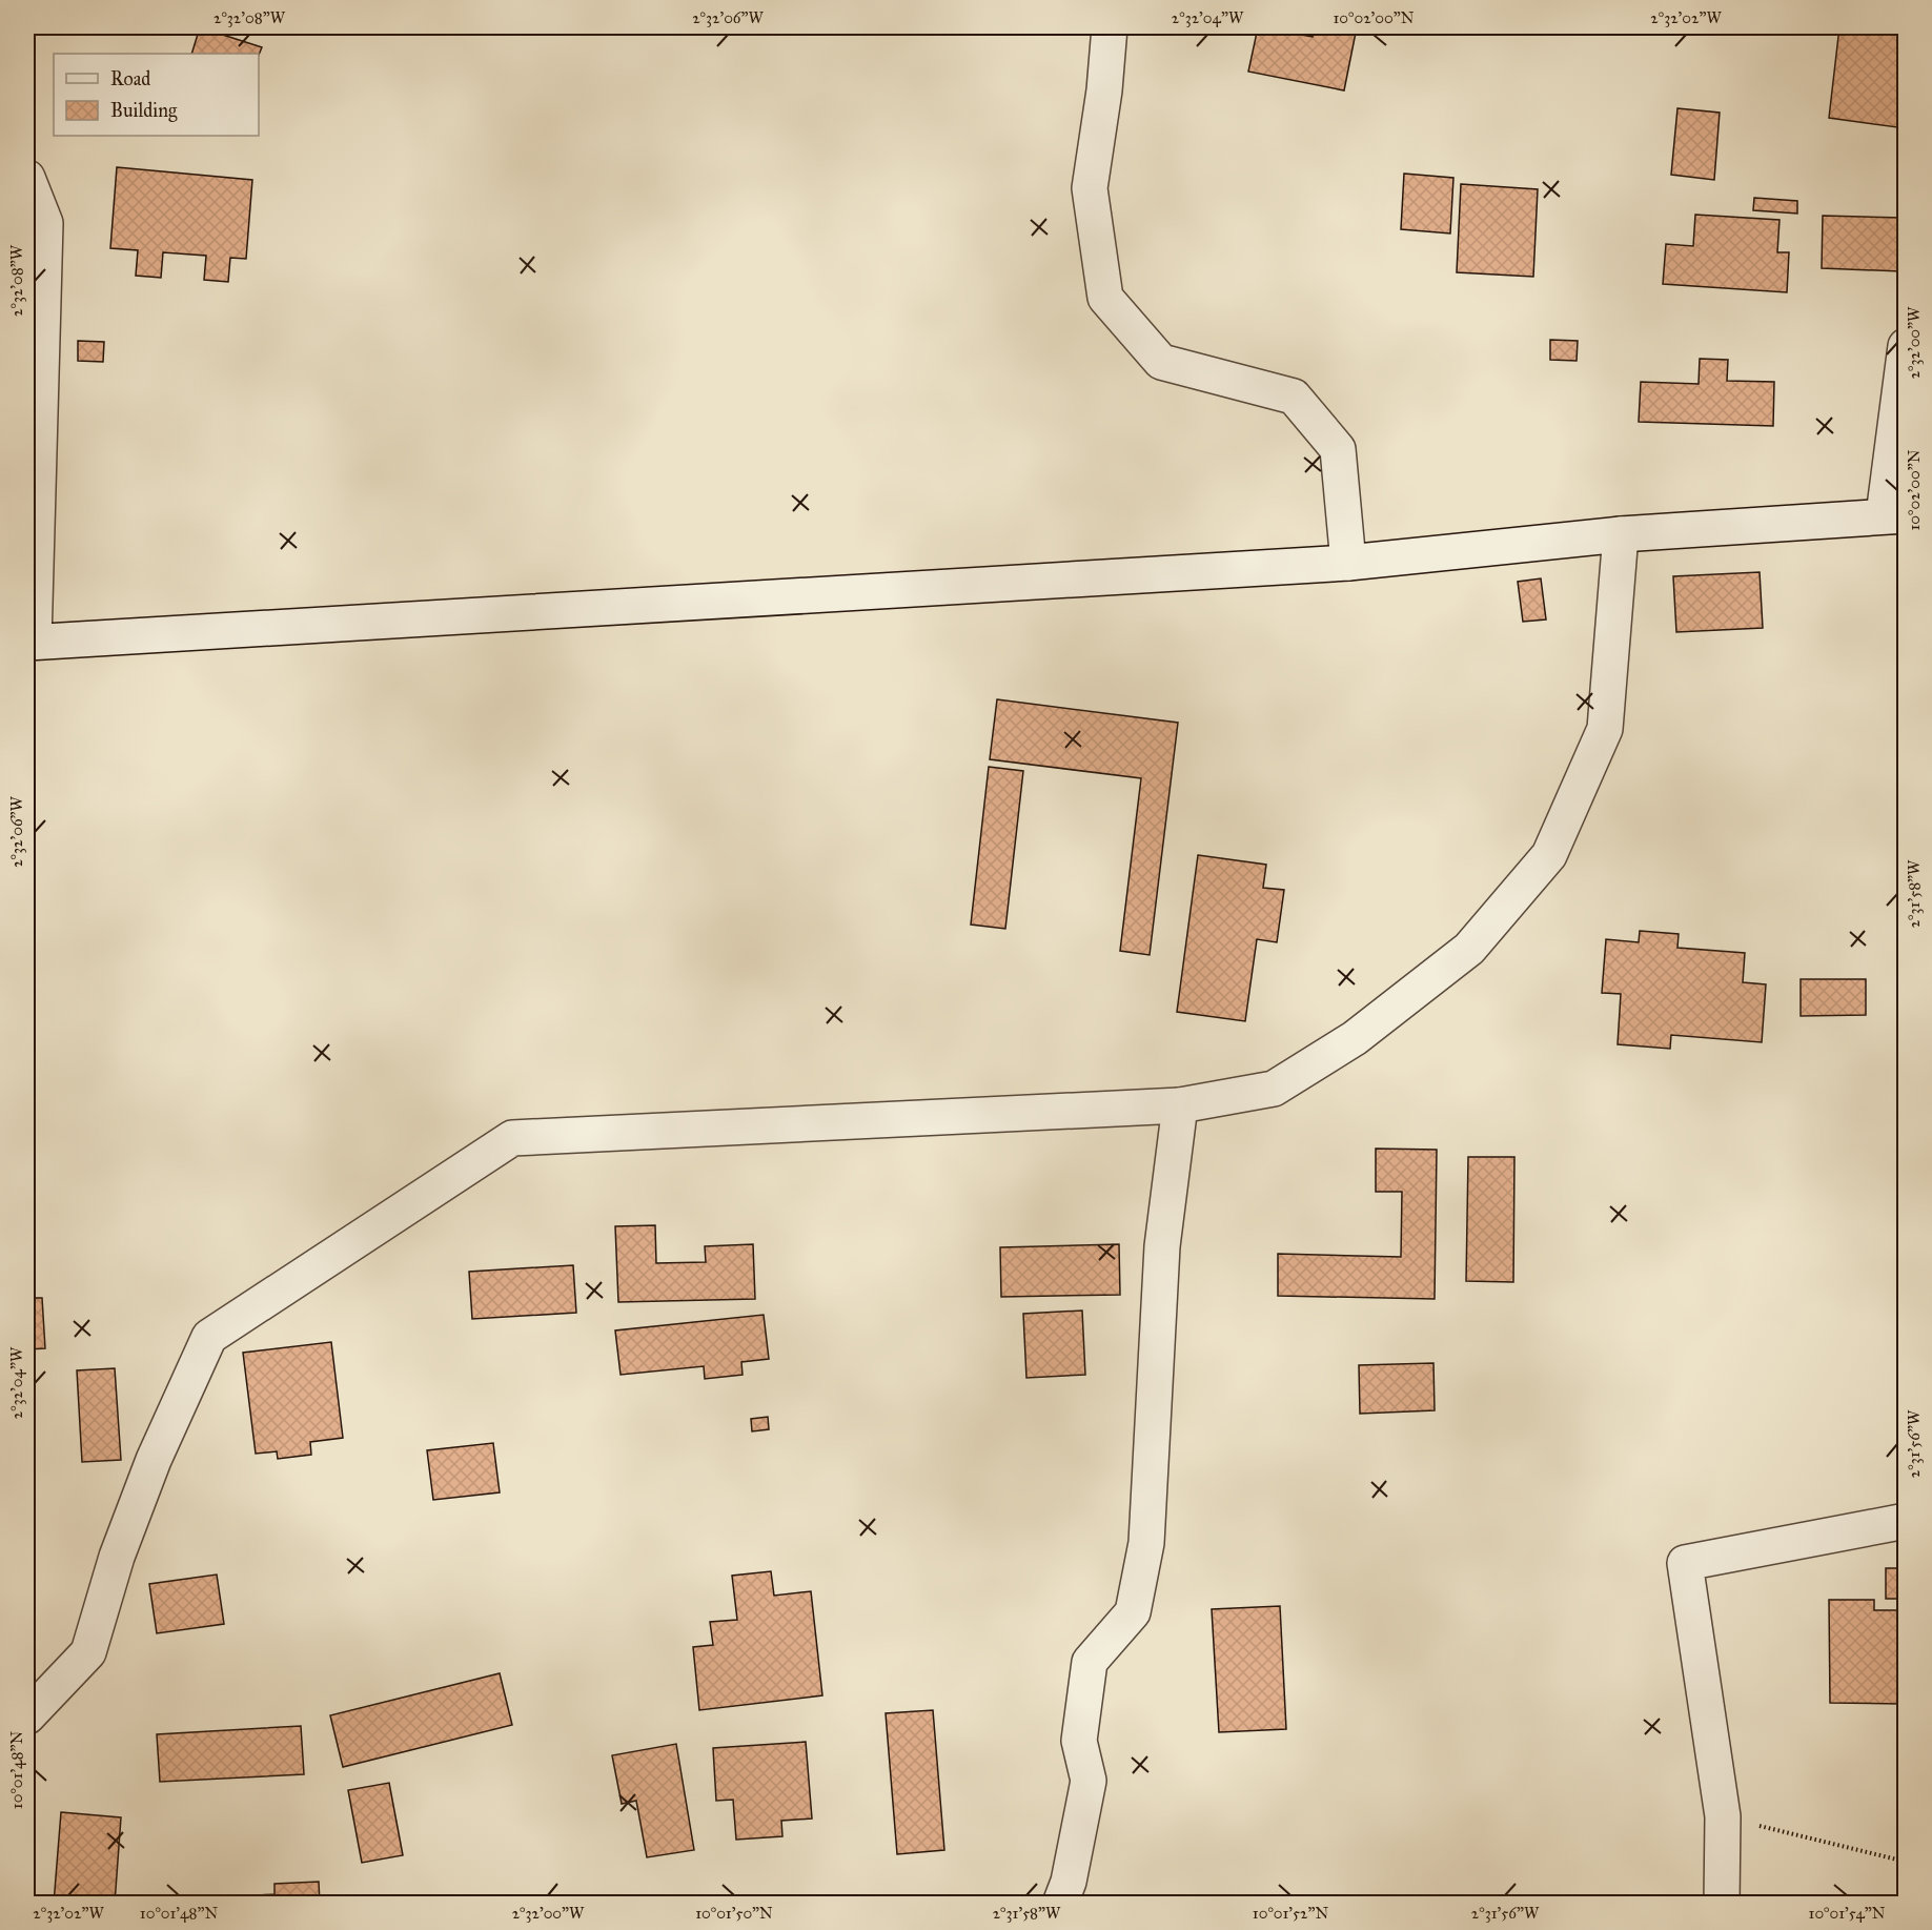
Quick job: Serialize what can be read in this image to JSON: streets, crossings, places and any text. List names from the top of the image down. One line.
{"legend":["Road","Building"],"coordinates":["2°32'08\"W","2°32'06\"W","2°32'04\"W","10°02'00\"N","2°32'02\"W","2°32'00\"W","2°31'58\"W","2°31'56\"W","10°01'48\"N","10°01'50\"N","10°01'52\"N","10°01'54\"N"]}
